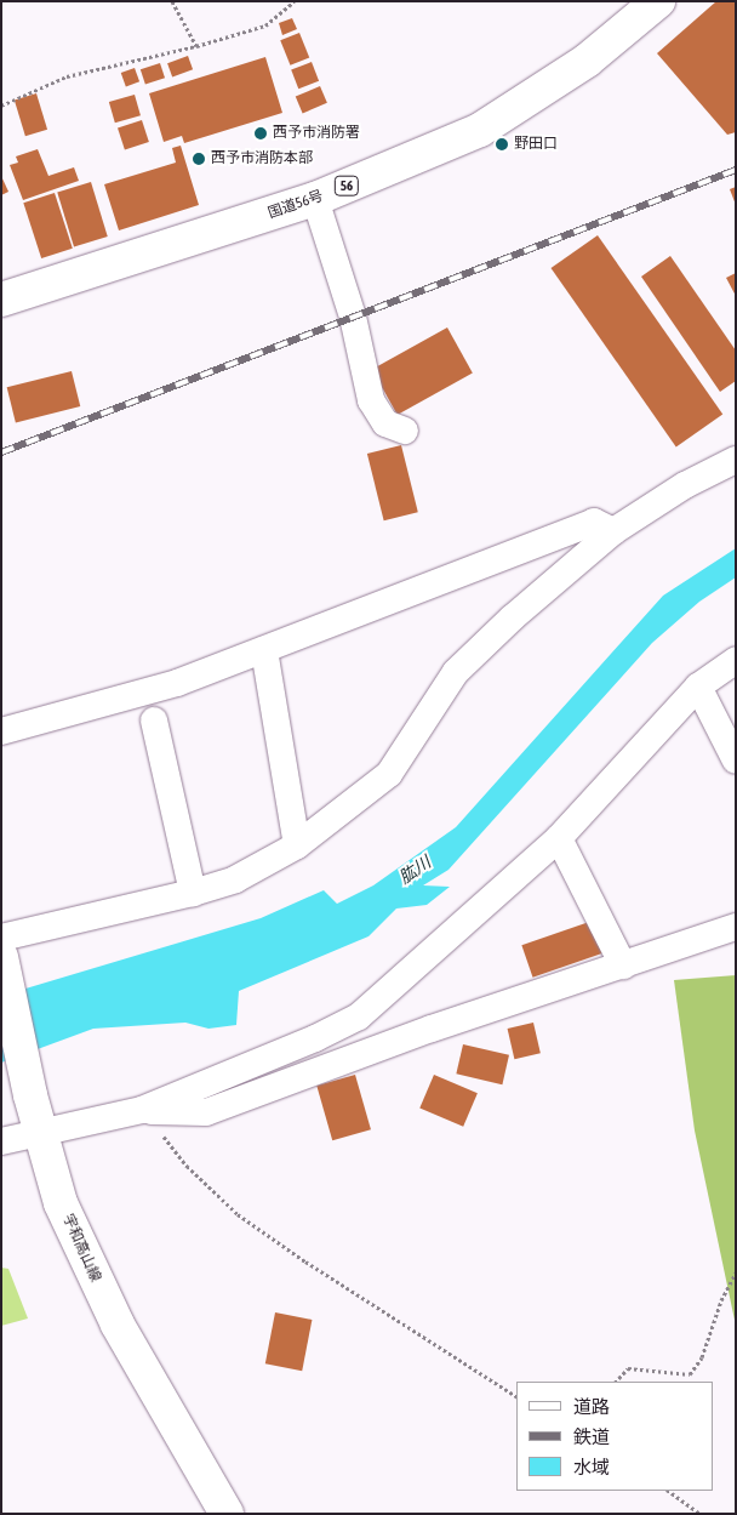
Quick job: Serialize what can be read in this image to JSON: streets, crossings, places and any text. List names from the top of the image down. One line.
{"streets":{"main road":["56","国道56号","宇和高山線"]},"water":["肱川"],"places":["西予市消防署","野田口","西予市消防本部"],"legend":["道路","鉄道","水域"]}
